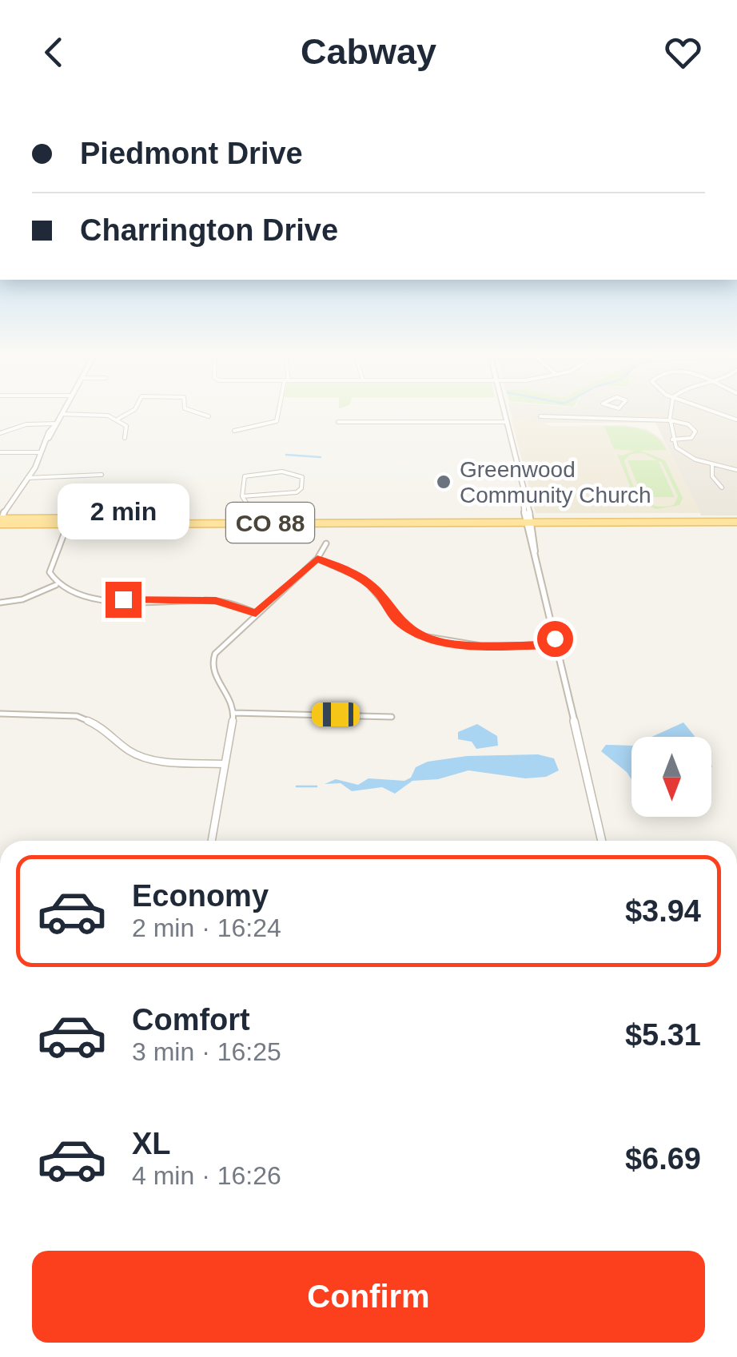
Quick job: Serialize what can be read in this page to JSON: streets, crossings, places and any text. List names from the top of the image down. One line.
{"streets":{"main road":["CO 88"]},"places":["Greenwood Community Church"],"north":"bottom","page":{"header":"Cabway","banner":["Piedmont Drive","Charrington Drive"],"bubble":"2 min","list":[{"name":"Economy","note":"2 min · 16:24","value":"$3.94"},{"name":"Comfort","note":"3 min · 16:25","value":"$5.31"},{"name":"XL","note":"4 min · 16:26","value":"$6.69"}],"buttons":"Confirm"}}
